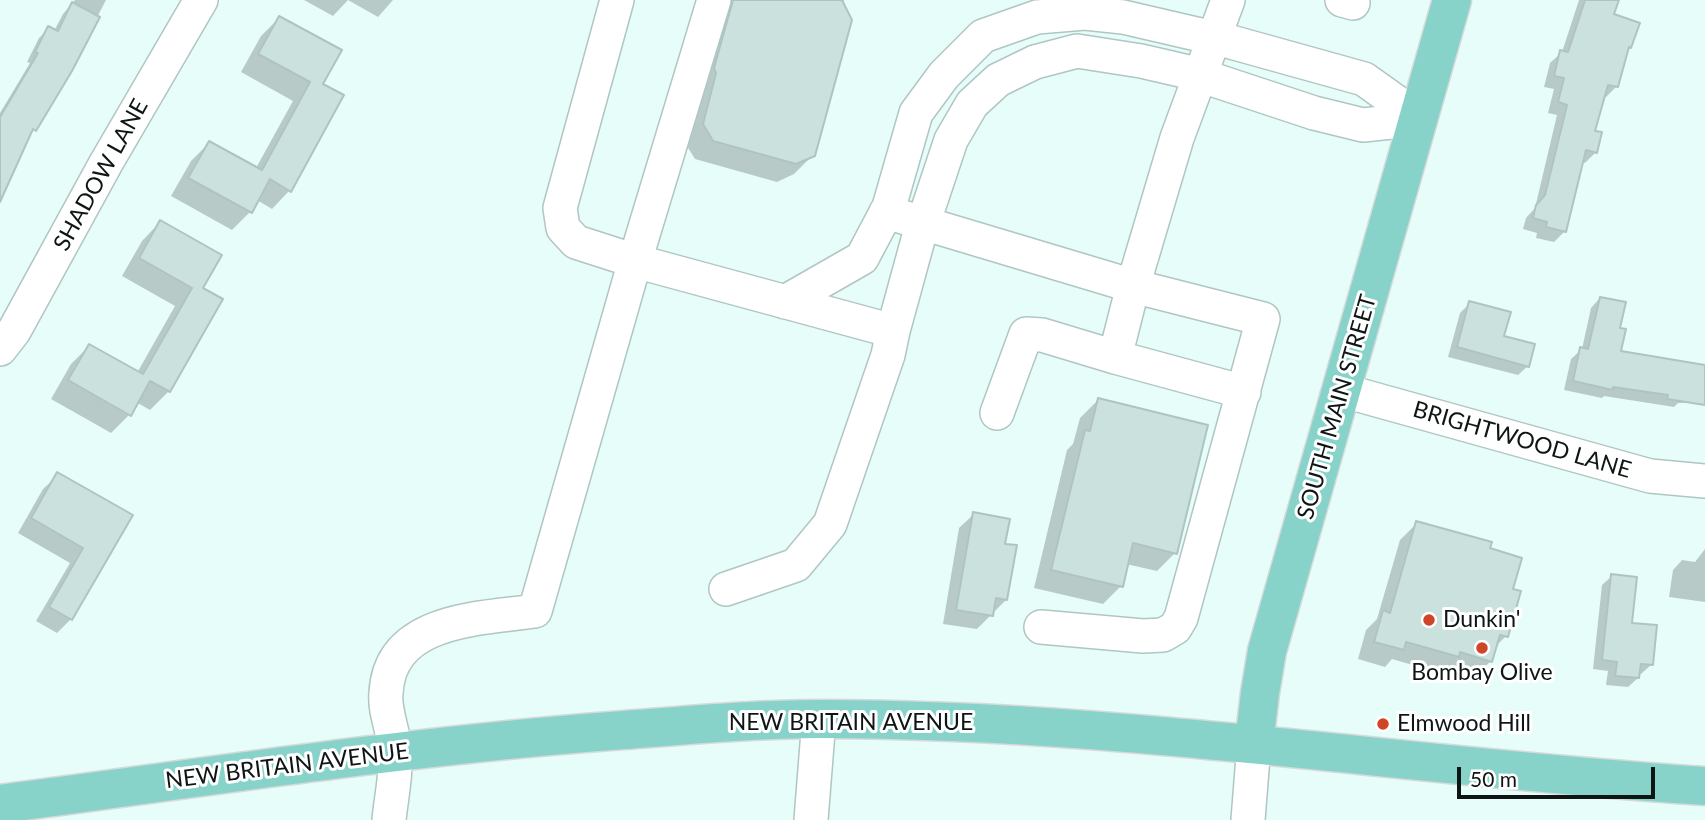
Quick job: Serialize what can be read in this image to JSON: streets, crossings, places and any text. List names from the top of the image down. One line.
{"streets":{"main road":["SOUTH MAIN STREET","NEW BRITAIN AVENUE"],"street":["SHADOW LANE","BRIGHTWOOD LANE"]},"crossings":[["SOUTH MAIN STREET","BRIGHTWOOD LANE"],["SOUTH MAIN STREET","NEW BRITAIN AVENUE"]],"places":["Dunkin'","Bombay Olive","Elmwood Hill"],"scale_bar":"50 m"}
